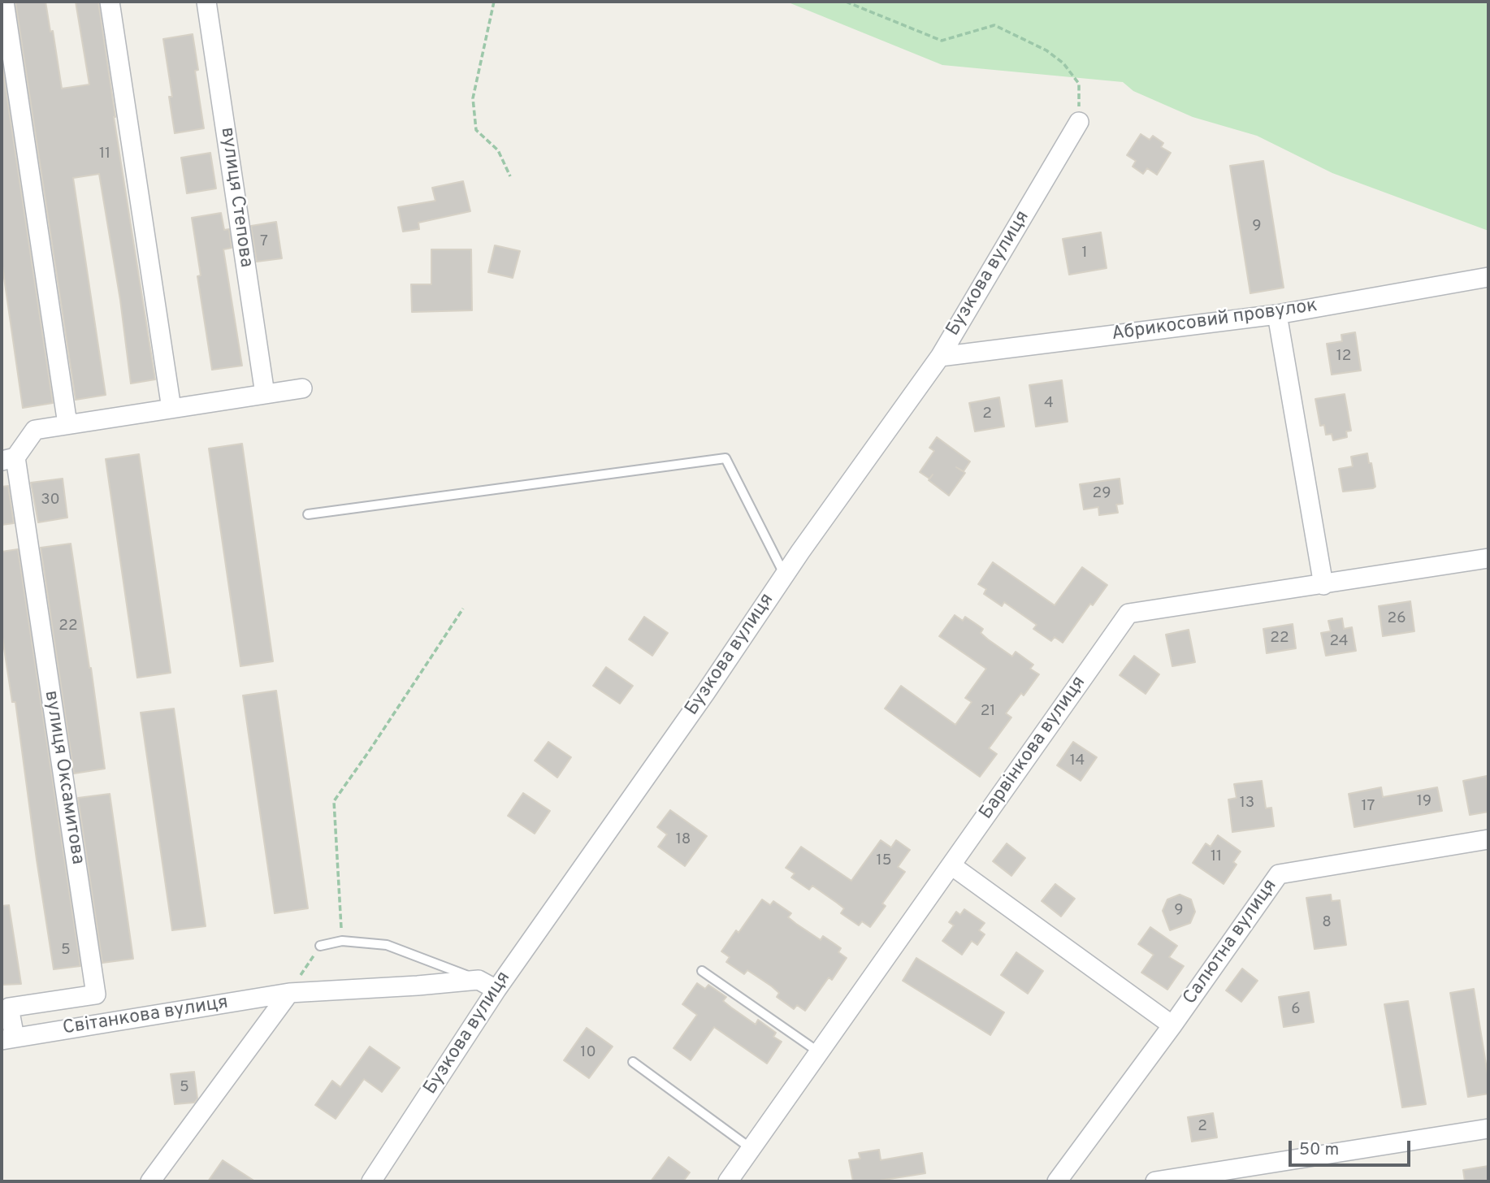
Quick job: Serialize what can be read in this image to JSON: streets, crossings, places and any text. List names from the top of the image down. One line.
{"streets":{"street":["вулиця Степова","Бузкова вулиця","Абрикосовий провулок","Барвінкова вулиця","вулиця Оксамитова","Салютна вулиця","Світанкова вулиця"]},"crossings":[["Бузкова вулиця","Абрикосовий провулок"],["вулиця Оксамитова","Світанкова вулиця"]],"house_numbers":["11","9","7","1","12","4","2","29","30","26","22","22","24","21","14","19","13","17","18","11","15","9","8","5","6","10","5","2"],"scale_bar":"50 m"}
